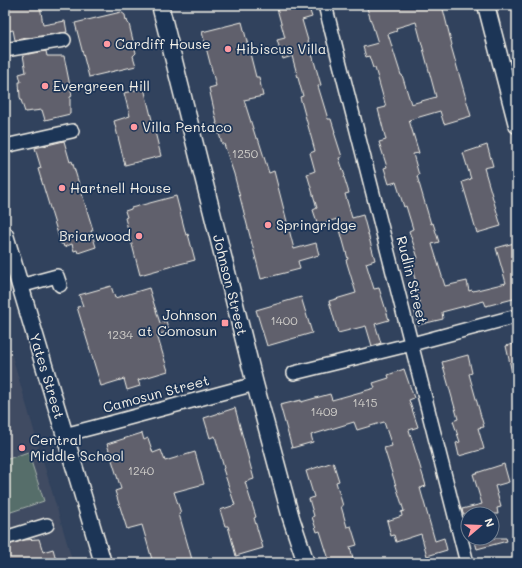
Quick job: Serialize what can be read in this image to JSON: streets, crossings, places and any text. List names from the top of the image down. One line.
{"streets":{"main road":["Johnson Street","Yates Street"],"street":["Rudlin Street","Camosun Street"]},"crossings":[["Johnson Street","Camosun Street"],["Yates Street","Camosun Street"]],"places":{"other":["Cardiff House","Hibiscus Villa","Evergreen Hill","Villa Pentaco","Hartnell House","Springridge","Briarwood","Central Middle School"],"transit":["Johnson at Comosun"]},"house_numbers":["1250","1400","1234","1415","1409","1240"],"north":"right"}
